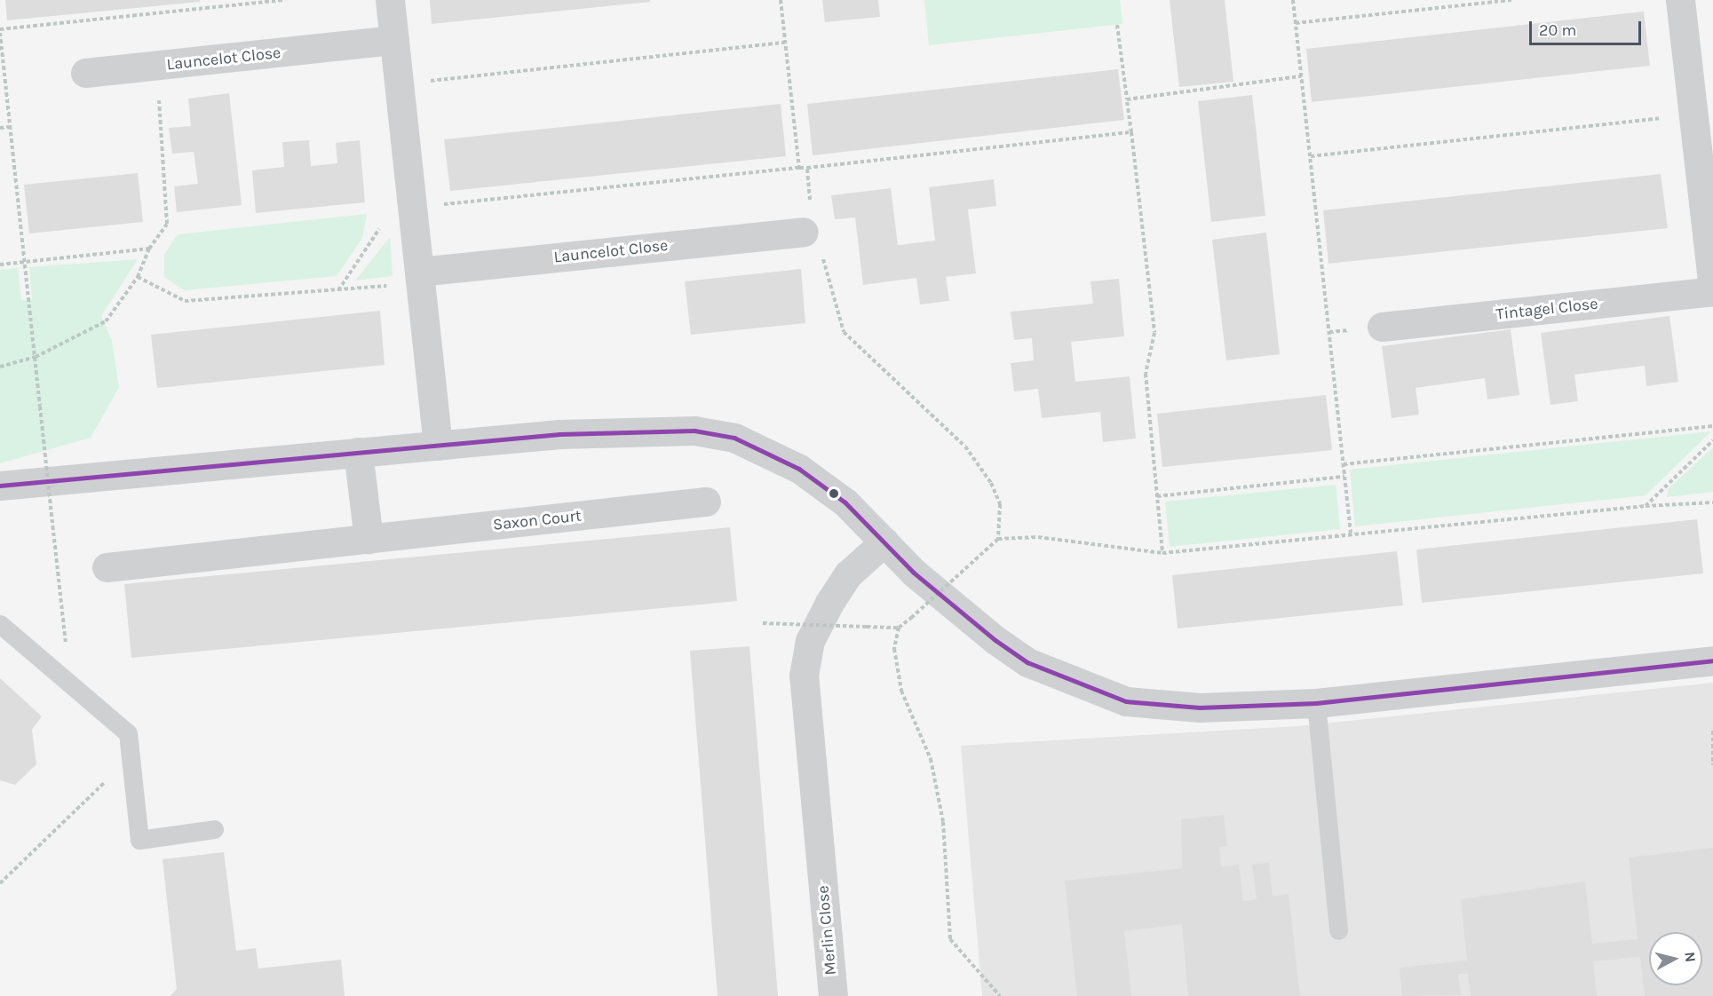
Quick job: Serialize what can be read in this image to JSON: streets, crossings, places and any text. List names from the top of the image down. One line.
{"streets":{"street":["Launcelot Close","Tintagel Close","Saxon Court","Merlin Close"]},"scale_bar":"20 m","north":"right"}
